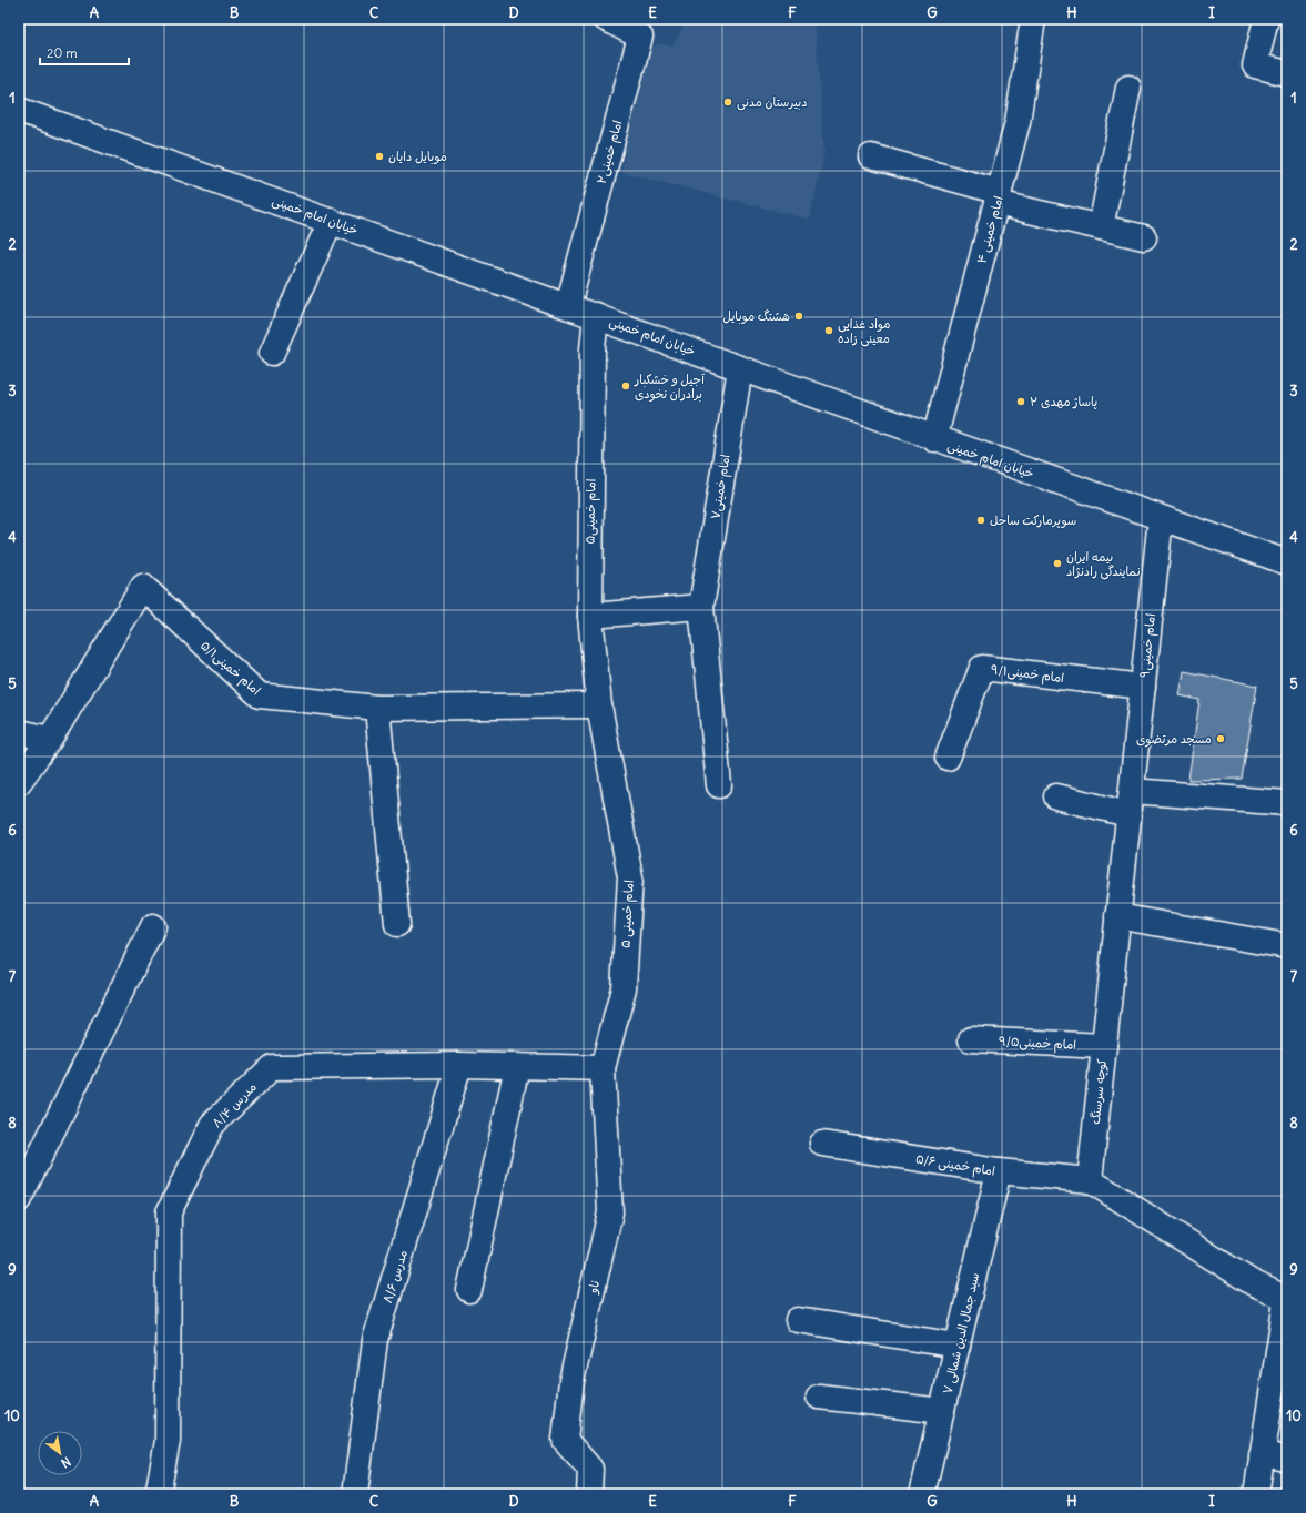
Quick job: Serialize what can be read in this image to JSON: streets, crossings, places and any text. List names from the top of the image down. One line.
{"streets":{"street":["امام خمینی۲","خیابان امام خمینی","امام خمینی ۴","امام خمینی۷","امام خمینی۵","امام خمینی۹","امام خمینی۵/۱","امام خمینی۹/۱","امام خمینی ۵","امام خمینی۹/۵","کوچه سرسنگ","مدرس ۸/۴","امام خمینی ۵/۶","مدرس ۸/۶","ناو","سید جمال الدین شمالی ۷"]},"crossings":[["امام خمینی۲","خیابان امام خمینی"],["خیابان امام خمینی","امام خمینی ۴"],["خیابان امام خمینی","امام خمینی۷"],["خیابان امام خمینی","امام خمینی۵"],["خیابان امام خمینی","امام خمینی۹"],["امام خمینی۵","امام خمینی۵/۱"],["امام خمینی۵","امام خمینی ۵"],["امام خمینی۹","امام خمینی۹/۱"],["امام خمینی۹","کوچه سرسنگ"],["امام خمینی۵/۱","امام خمینی ۵"],["امام خمینی ۵","مدرس ۸/۴"],["امام خمینی ۵","ناو"],["امام خمینی۹/۵","کوچه سرسنگ"],["کوچه سرسنگ","امام خمینی ۵/۶"],["مدرس ۸/۴","مدرس ۸/۶"],["مدرس ۸/۴","ناو"],["امام خمینی ۵/۶","سید جمال الدین شمالی ۷"]],"places":["دبیرستان مدنی","موبایل دایان","هشتگ موبایل","مواد غذایی معینی زاده","آجیل و خشکبار برادران نخودی","پاساژ مهدی ۲","سوپرمارکت ساحل","بیمه ایران نمایندگی رادنژاد","مسجد مرتضوی"],"scale_bar":"20 m","north":"bottom right","grid":{"columns":["A","B","C","D","E","F","G","H","I"],"rows":["1","2","3","4","5","6","7","8","9","10"]}}
